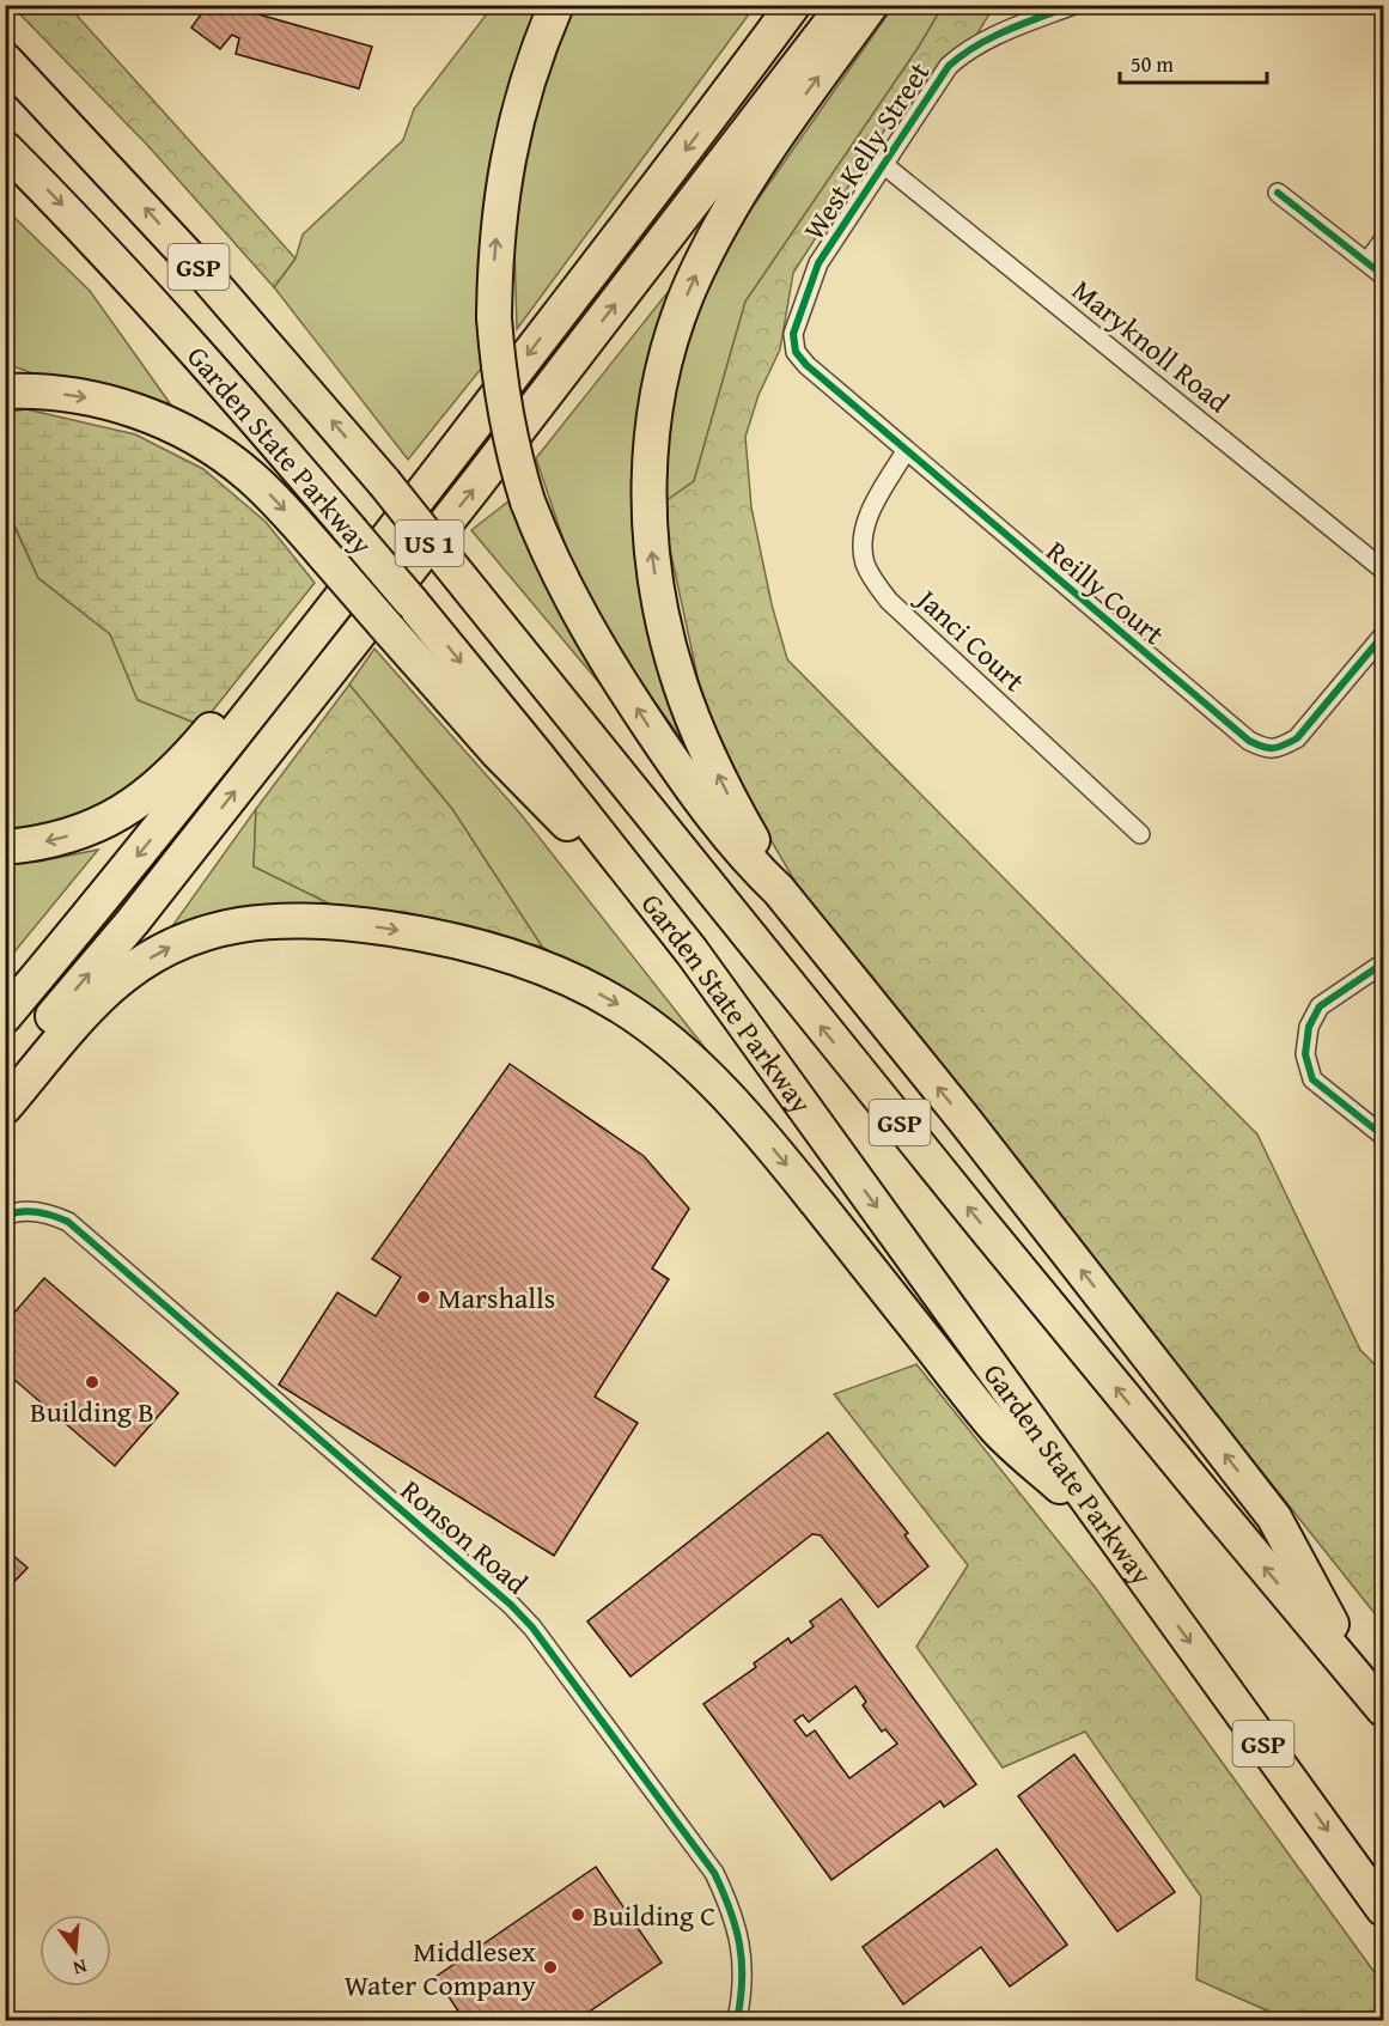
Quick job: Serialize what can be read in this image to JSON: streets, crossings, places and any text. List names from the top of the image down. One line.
{"streets":{"highway":["GSP","Garden State Parkway","US 1"],"street":["West Kelly Street","Maryknoll Road","Reilly Court","Janci Court","Ronson Road"]},"crossings":[["West Kelly Street","Maryknoll Road"],["West Kelly Street","Reilly Court"],["Reilly Court","Janci Court"]],"places":["Marshalls","Building B","Building C","Middlesex Water Company"],"scale_bar":"50 m","north":"bottom"}
